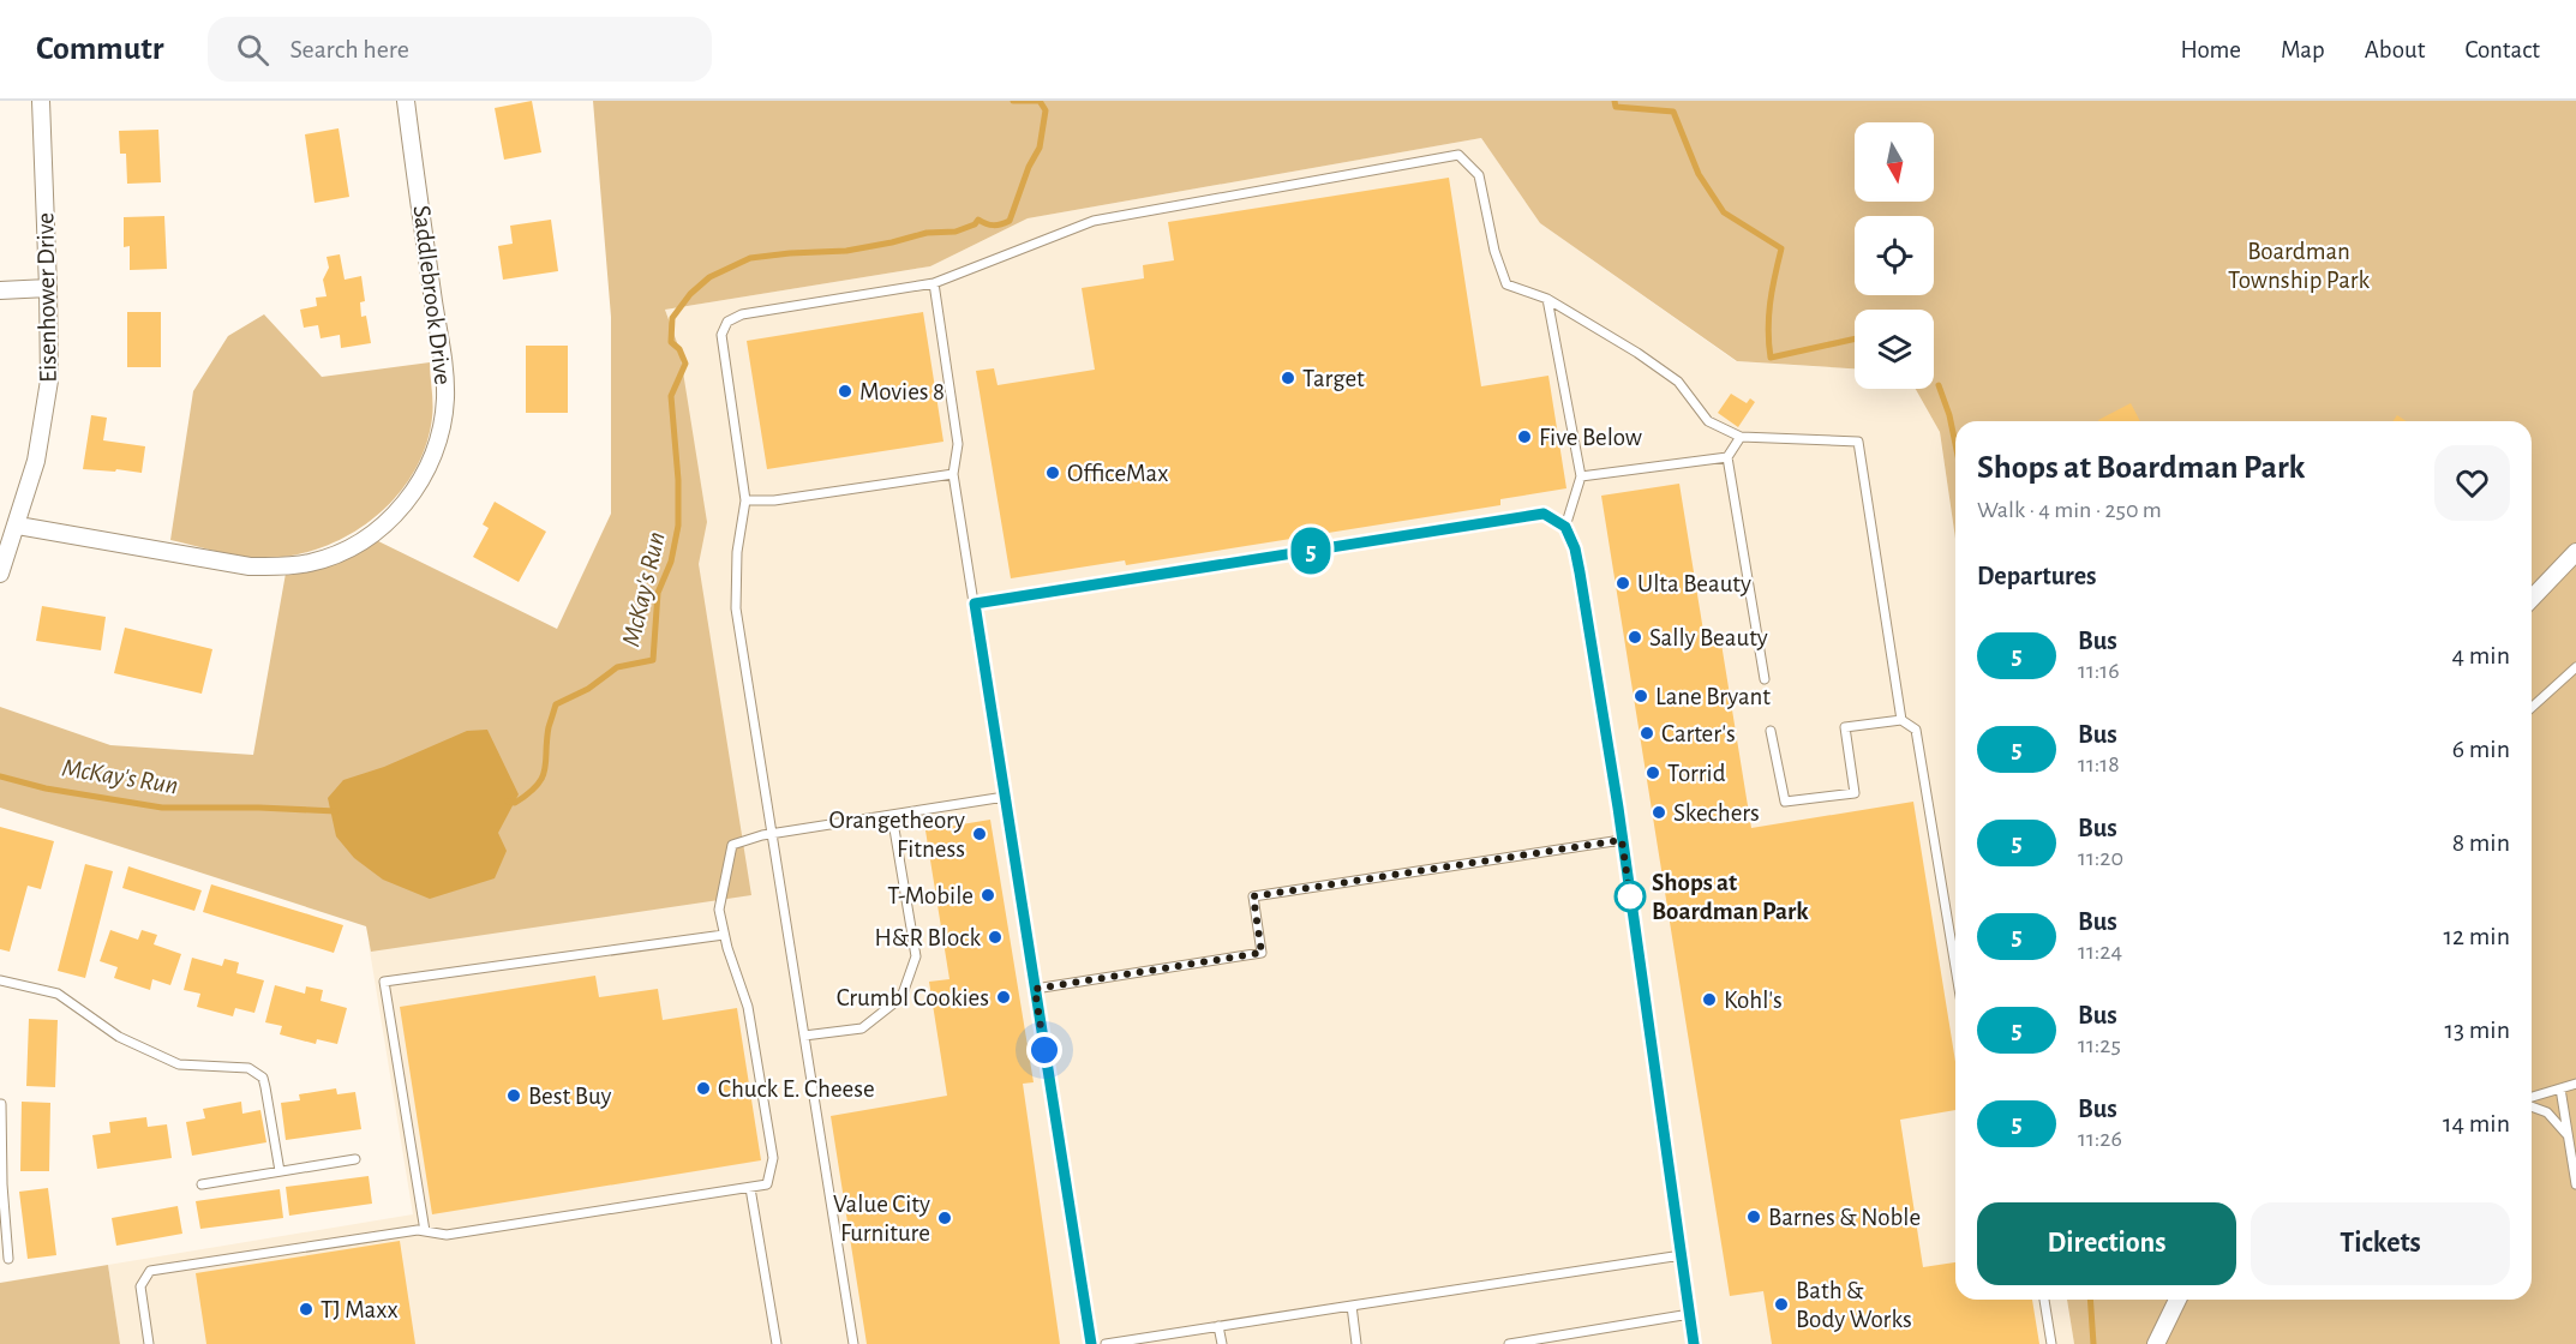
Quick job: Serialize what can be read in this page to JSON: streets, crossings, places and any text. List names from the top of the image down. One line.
{"streets":{"street":["Saddlebrook Drive","Eisenhower Drive"]},"crossings":[["Saddlebrook Drive","Eisenhower Drive"]],"water":["McKay's Run"],"parks":["Boardman Township Park"],"places":["Target","Movies 8","Five Below","OfficeMax","Ulta Beauty","Sally Beauty","Lane Bryant","Carter's","Torrid","Skechers","Orangetheory Fitness","T-Mobile","Shops at Boardman Park","H&R Block","Crumbl Cookies","Kohl's","Chuck E. Cheese","Best Buy","Barnes & Noble","Value City Furniture","Bath & Body Works","TJ Maxx"],"lines":["bus line 5"],"north":"bottom","page":{"header":"Commutr","search":"Search here","nav":["Home","Map","About","Contact"],"on_map":"5","heading":[["Shops at Boardman Park","Walk · 4 min · 250 m"],"Departures"],"list":[{"mark":"5","name":"Bus","note":"11:16","value":"4 min"},{"mark":"5","name":"Bus","note":"11:18","value":"6 min"},{"mark":"5","name":"Bus","note":"11:20","value":"8 min"},{"mark":"5","name":"Bus","note":"11:24","value":"12 min"},{"mark":"5","name":"Bus","note":"11:25","value":"13 min"},{"mark":"5","name":"Bus","note":"11:26","value":"14 min"}],"buttons":["Directions","Tickets"]}}
